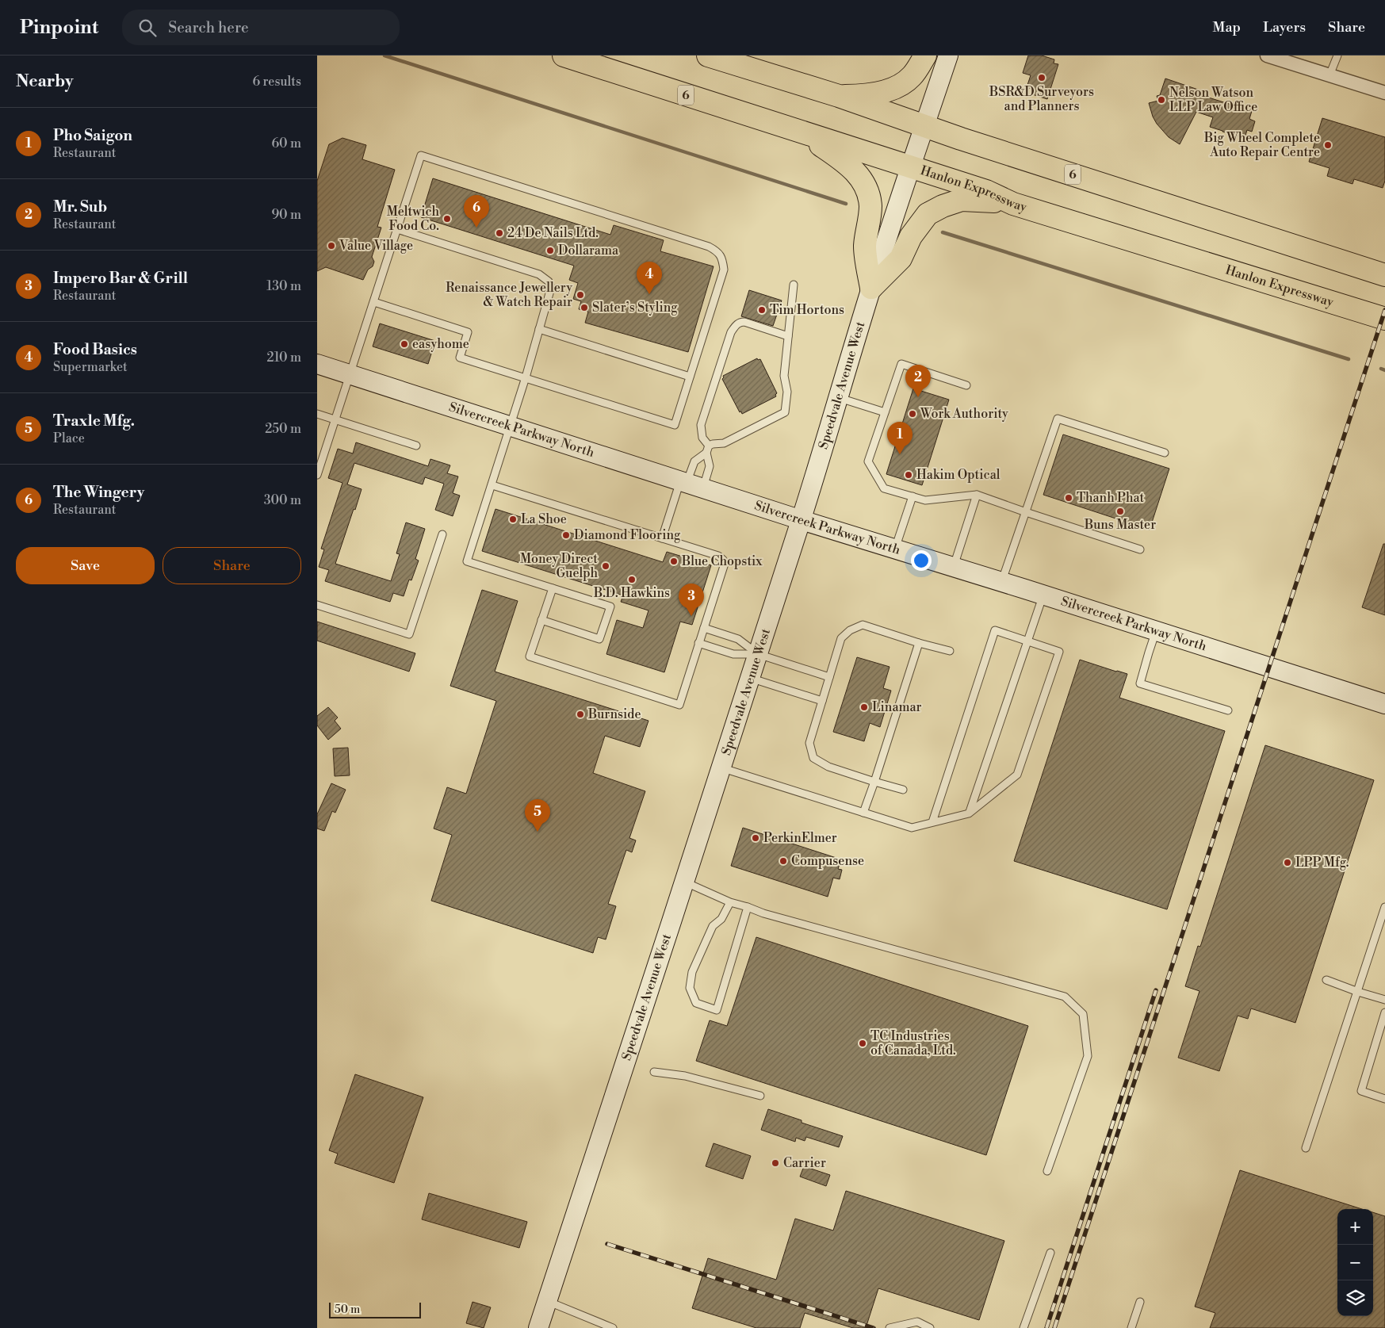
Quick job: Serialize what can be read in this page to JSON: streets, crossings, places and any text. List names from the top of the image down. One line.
{"streets":{"highway":["6","Hanlon Expressway"],"main road":["Speedvale Avenue West","Silvercreek Parkway North"]},"crossings":[["6","Speedvale Avenue West"],["Hanlon Expressway","Speedvale Avenue West"],["Speedvale Avenue West","Silvercreek Parkway North"]],"places":["BSR&D Surveyors and Planners","Nelson Watson LLP Law Office","Big Wheel Complete Auto Repair Centre","Meltwich Food Co.","24 De Nails Ltd.","Value Village","Dollarama","Renaissance Jewellery & Watch Repair","Slater’s Styling","Tim Hortons","easyhome","Work Authority","Hakim Optical","Thanh Phat","Buns Master","La Shoe","Diamond Flooring","Blue Chopstix","Money Direct Guelph","B.D. Hawkins","Linamar","Burnside","PerkinElmer","Compusense","LPP Mfg.","TC Industries of Canada, Ltd.","Carrier"],"scale_bar":"50 m","page":{"header":"Pinpoint","search":"Search here","nav":["Map","Layers","Share"],"heading":["Nearby","6 results"],"list":[{"mark":"1","name":"Pho Saigon","note":"Restaurant","value":"60 m"},{"mark":"2","name":"Mr. Sub","note":"Restaurant","value":"90 m"},{"mark":"3","name":"Impero Bar & Grill","note":"Restaurant","value":"130 m"},{"mark":"4","name":"Food Basics","note":"Supermarket","value":"210 m"},{"mark":"5","name":"Traxle Mfg.","note":"Place","value":"250 m"},{"mark":"6","name":"The Wingery","note":"Restaurant","value":"300 m"}],"pins":["6","4","2","1","3","5"],"buttons":["Save","Share"],"map_buttons":["+","−"],"scale":"50 m"}}
